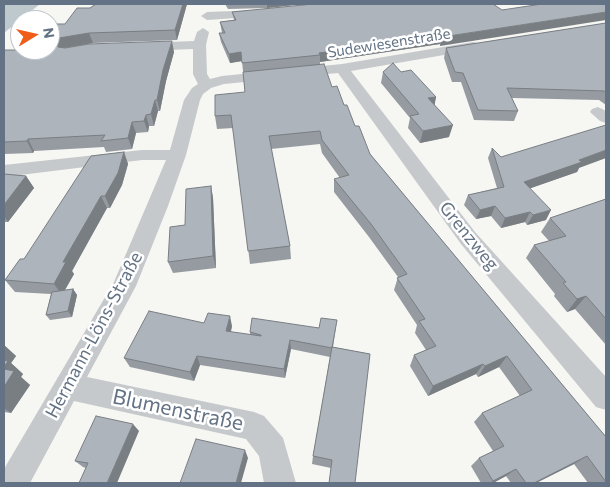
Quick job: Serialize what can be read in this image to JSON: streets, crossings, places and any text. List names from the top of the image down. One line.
{"streets":{"street":["Sudewiesenstraße","Grenzweg","Hermann-Löns-Straße","Blumenstraße"]},"crossings":[["Sudewiesenstraße","Grenzweg"],["Sudewiesenstraße","Hermann-Löns-Straße"],["Hermann-Löns-Straße","Blumenstraße"]],"north":"right"}
